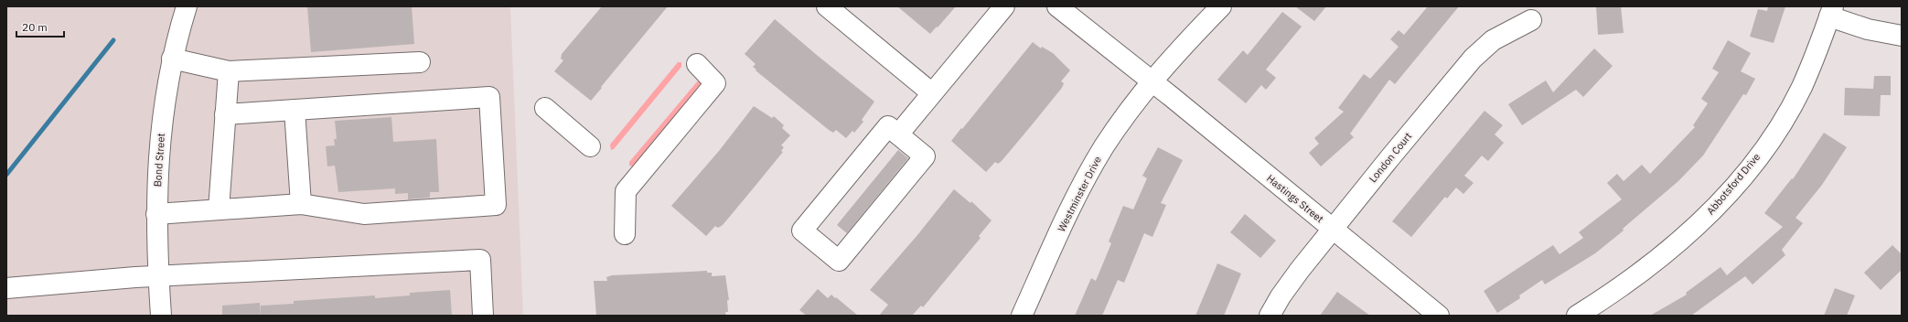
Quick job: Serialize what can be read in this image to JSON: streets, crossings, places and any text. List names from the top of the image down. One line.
{"streets":{"street":["London Court","Bond Street","Abbotsford Drive","Westminster Drive","Hastings Street"]},"crossings":[["London Court","Hastings Street"],["Westminster Drive","Hastings Street"]],"scale_bar":"20 m"}
